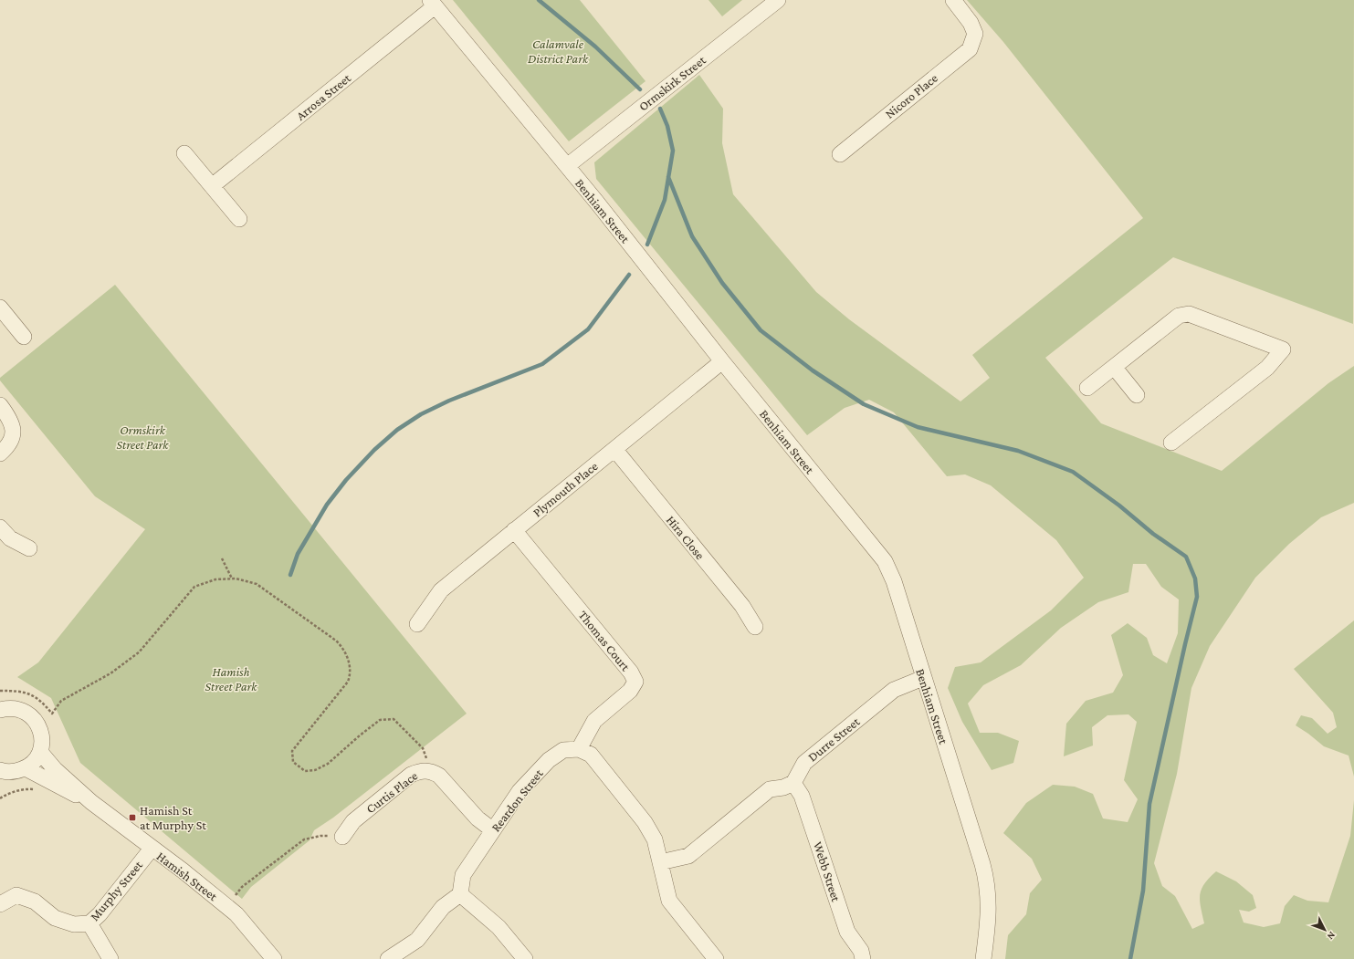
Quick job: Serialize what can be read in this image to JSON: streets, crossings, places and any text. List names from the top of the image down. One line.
{"streets":{"street":["Ormskirk Street","Nicoro Place","Arrosa Street","Benhiam Street","Plymouth Place","Hira Close","Thomas Court","Durre Street","Curtis Place","Reardon Street","Webb Street","Hamish Street","Murphy Street"]},"crossings":[["Ormskirk Street","Benhiam Street"],["Arrosa Street","Benhiam Street"],["Benhiam Street","Plymouth Place"],["Benhiam Street","Durre Street"],["Plymouth Place","Hira Close"],["Plymouth Place","Thomas Court"],["Thomas Court","Reardon Street"],["Durre Street","Webb Street"],["Curtis Place","Reardon Street"],["Hamish Street","Murphy Street"]],"parks":["Calamvale District Park","Ormskirk Street Park","Hamish Street Park"],"places":{"transit":["Hamish St at Murphy St"]},"north":"bottom right"}
